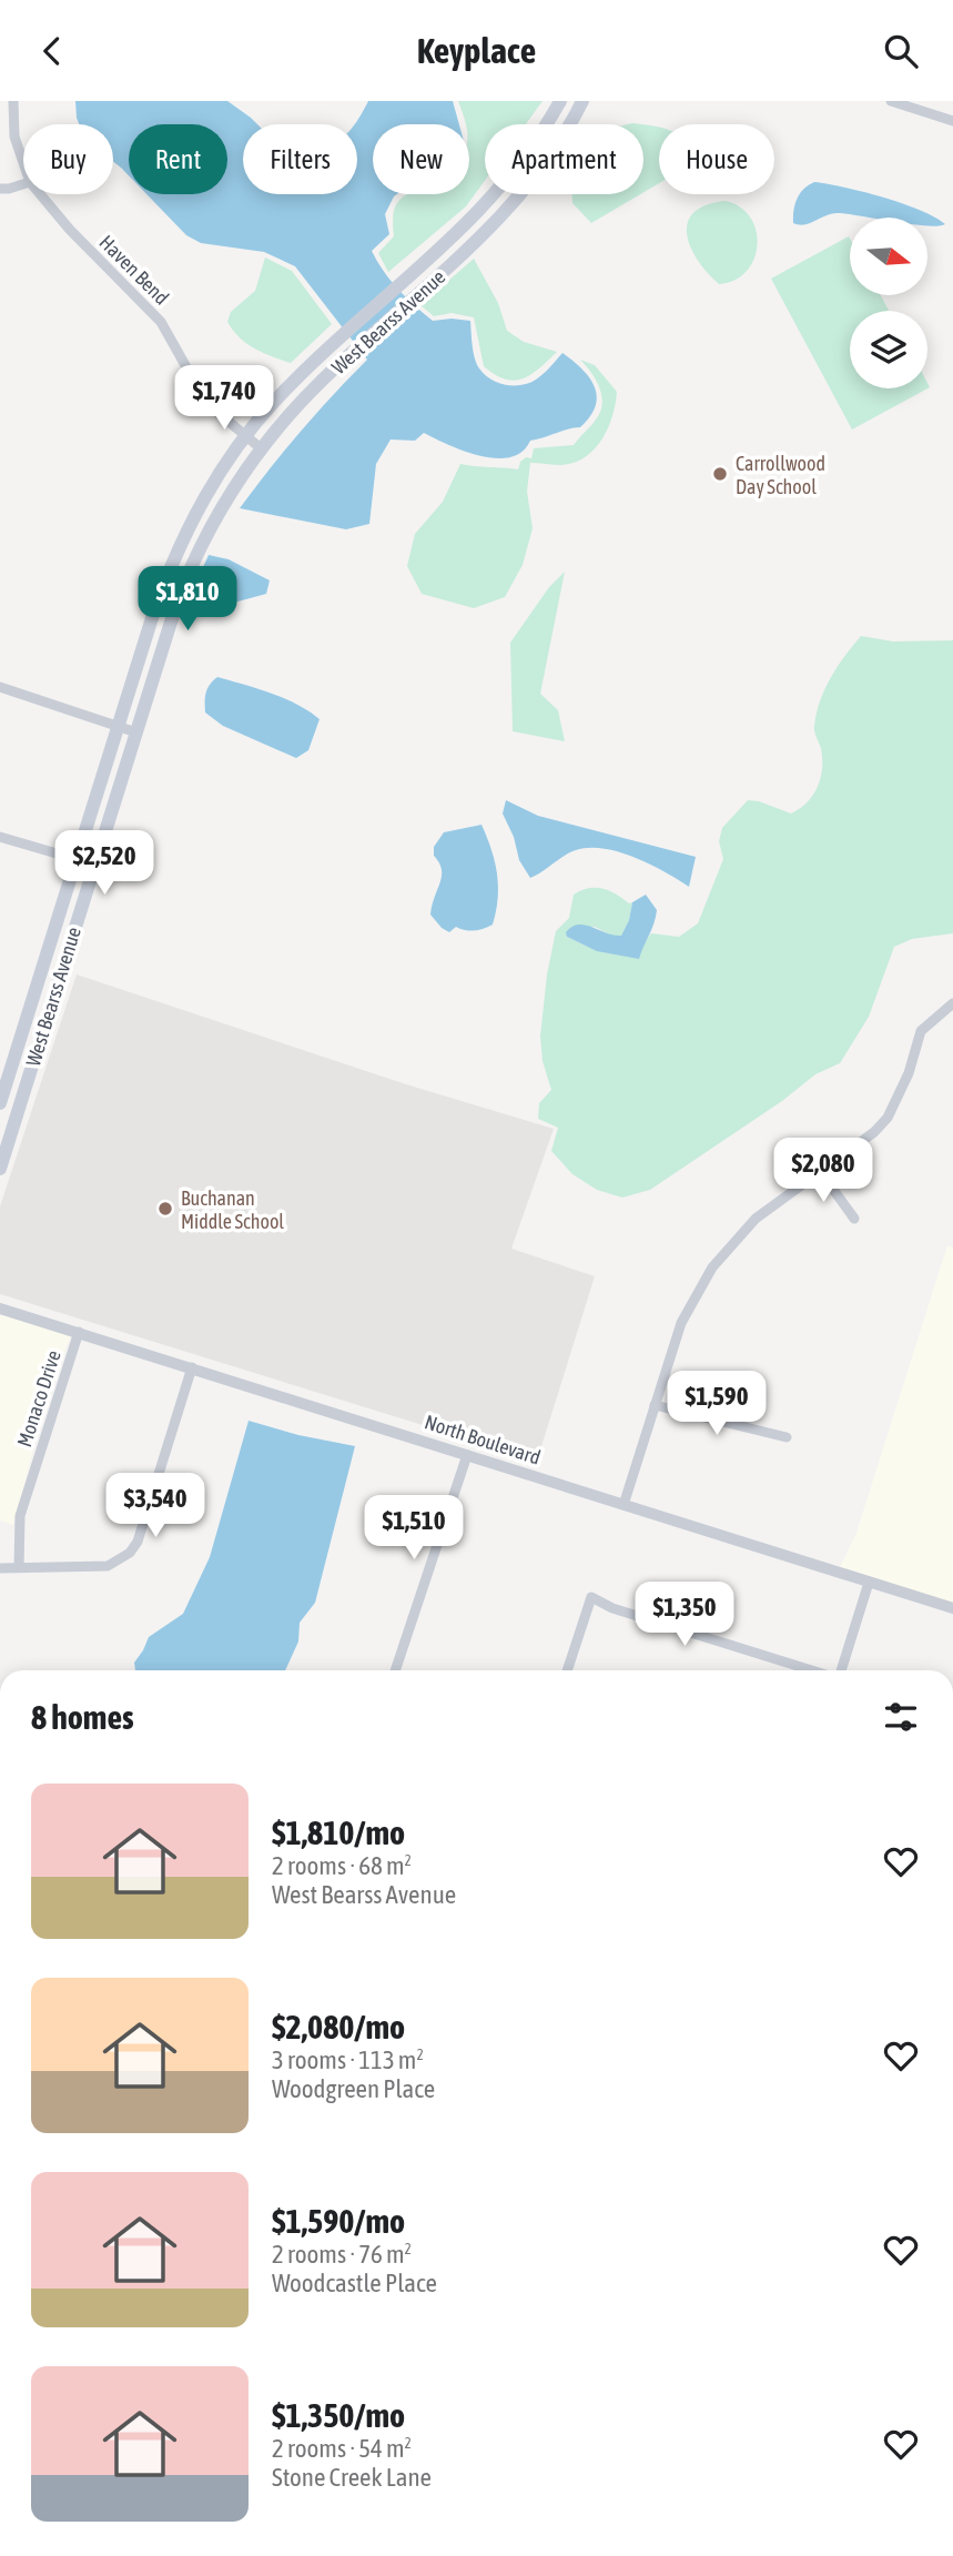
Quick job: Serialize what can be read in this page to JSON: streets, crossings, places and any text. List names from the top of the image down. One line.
{"streets":{"main road":["West Bearss Avenue"],"street":["Haven Bend","Monaco Drive","North Boulevard"]},"crossings":[["Haven Bend","West Bearss Avenue"],["Monaco Drive","North Boulevard"]],"places":["Carrollwood Day School","Buchanan Middle School"],"north":"right","page":{"header":"Keyplace","chip":["Buy","Rent","Filters","New","Apartment","House"],"price":["$1,740","$1,810","$2,520","$2,080","$1,590","$3,540","$1,510","$1,350"],"heading":"8 homes","list":[{"name":"$1,810/mo","note":"2 rooms · 68 m² · West Bearss Avenue"},{"name":"$2,080/mo","note":"3 rooms · 113 m² · Woodgreen Place"},{"name":"$1,590/mo","note":"2 rooms · 76 m² · Woodcastle Place"},{"name":"$1,350/mo","note":"2 rooms · 54 m² · Stone Creek Lane"}]}}
